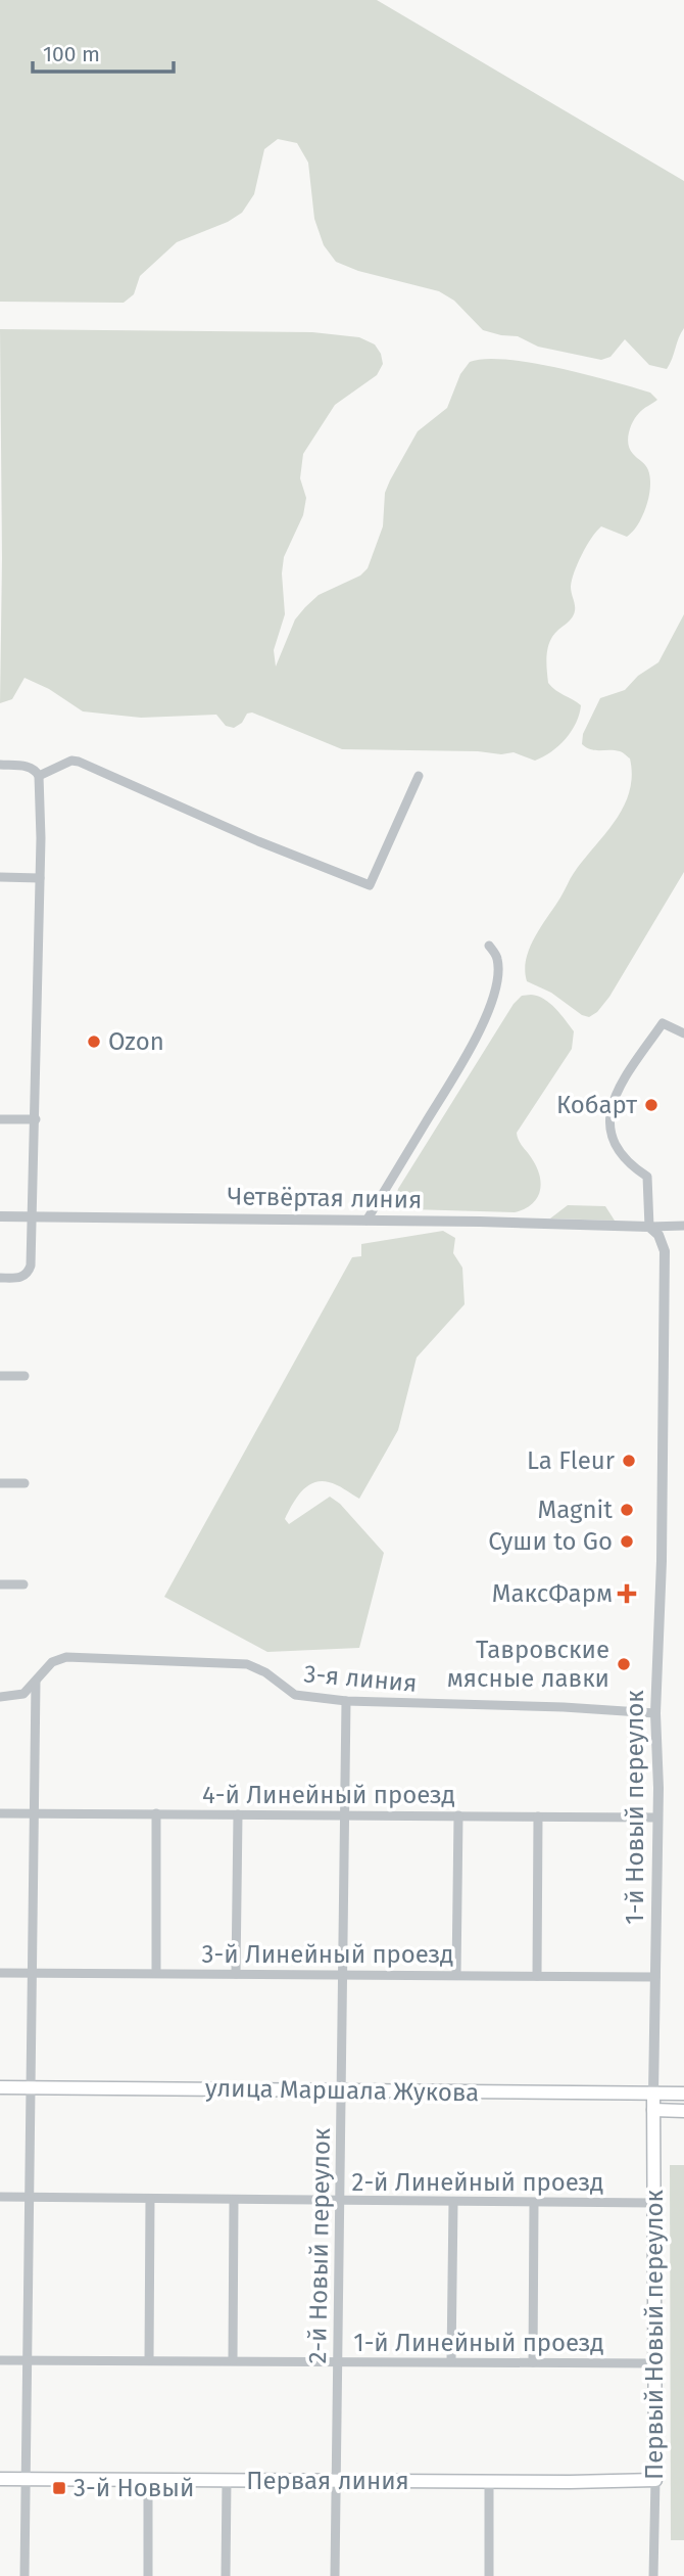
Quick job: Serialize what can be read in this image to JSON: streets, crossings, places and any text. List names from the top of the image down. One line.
{"streets":{"main road":["улица Маршала Жукова","Первый Новый переулок","Первая линия"],"street":["Четвёртая линия","3-я линия","4-й Линейный проезд","1-й Новый переулок","3-й Линейный проезд","2-й Линейный проезд","2-й Новый переулок","1-й Линейный проезд"]},"crossings":[["Четвёртая линия","1-й Новый переулок"],["3-я линия","1-й Новый переулок"],["3-я линия","2-й Новый переулок"],["4-й Линейный проезд","1-й Новый переулок"],["4-й Линейный проезд","2-й Новый переулок"],["1-й Новый переулок","3-й Линейный проезд"],["1-й Новый переулок","улица Маршала Жукова"],["1-й Новый переулок","Первый Новый переулок"],["3-й Линейный проезд","2-й Новый переулок"],["улица Маршала Жукова","2-й Новый переулок"],["улица Маршала Жукова","Первый Новый переулок"],["2-й Линейный проезд","2-й Новый переулок"],["2-й Линейный проезд","Первый Новый переулок"],["2-й Новый переулок","1-й Линейный проезд"],["2-й Новый переулок","Первая линия"],["Первый Новый переулок","1-й Линейный проезд"],["Первый Новый переулок","Первая линия"]],"places":{"other":["Ozon","Кобарт","La Fleur","Magnit","Суши to Go","Тавровские мясные лавки"],"health":["МаксФарм"],"transit":["3-й Новый"]},"scale_bar":"100 m"}
